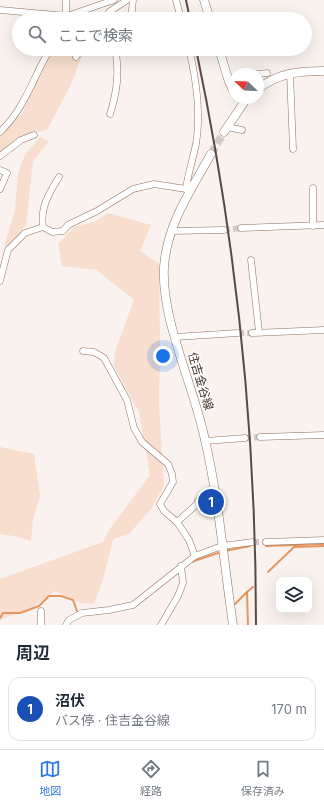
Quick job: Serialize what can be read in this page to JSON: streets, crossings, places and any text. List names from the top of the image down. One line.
{"streets":{"main road":["住吉金谷線"]},"north":"top left","page":{"search":"ここで検索","pins":"1","heading":"周辺","list":[{"mark":"1","name":"沼伏","note":"バス停 · 住吉金谷線","value":"170 m"}],"nav":["地図","経路","保存済み"]}}
